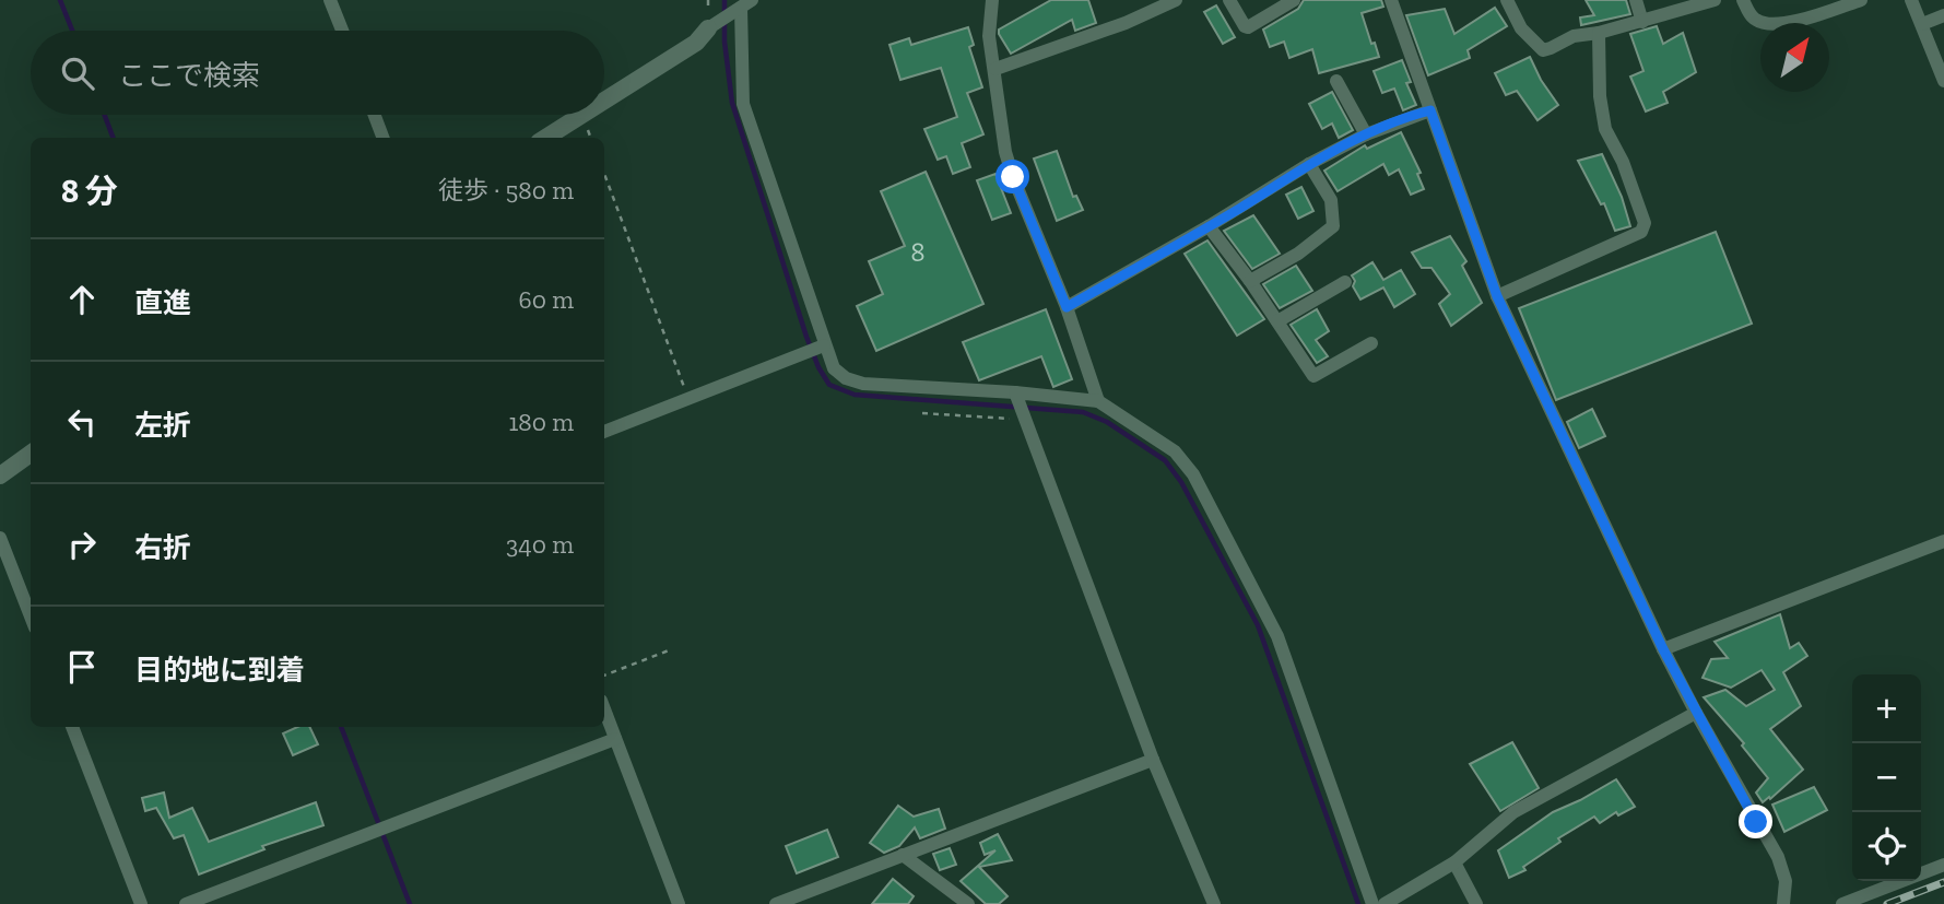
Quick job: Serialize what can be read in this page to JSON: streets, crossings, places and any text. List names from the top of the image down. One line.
{"house_numbers":["8"],"north":"top right","page":{"search":"ここで検索","heading":["8 分","徒歩 · 580 m"],"list":[["直進","60 m"],["左折","180 m"],["右折","340 m"],"目的地に到着"],"map_buttons":["+","−"]}}
